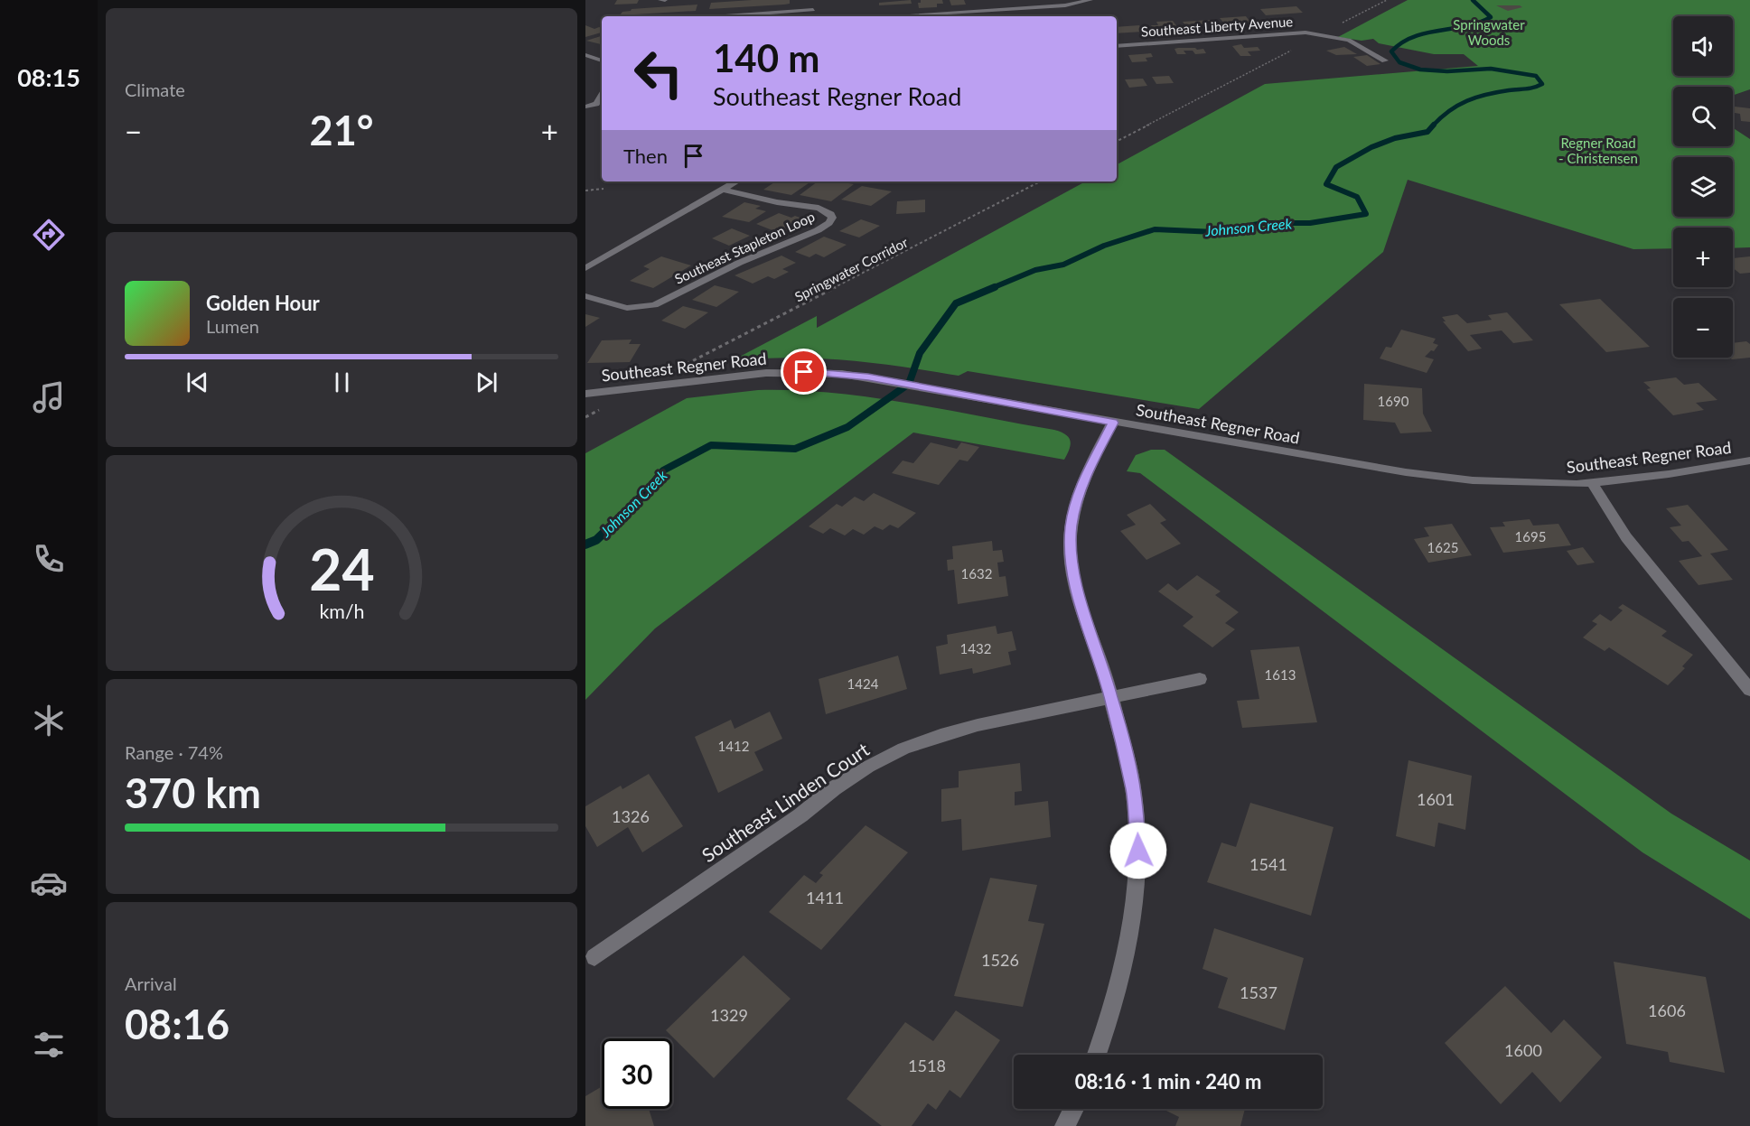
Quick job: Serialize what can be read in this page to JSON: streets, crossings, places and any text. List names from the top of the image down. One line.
{"streets":{"street":["Southeast Liberty Avenue","Southeast Stapleton Loop","Southeast Regner Road","Southeast Linden Court"],"path":["Springwater Corridor"]},"water":["Johnson Creek"],"parks":["Springwater Woods","Regner Road - Christensen"],"house_numbers":["1690","1695","1625","1632","1432","1613","1424","1412","1601","1326","1541","1411","1526","1537","1606","1329","1600","1518"],"page":{"tabs":"08:15","tile":["Climate",["Range · 74%","370 km"],["Arrival","08:16"]],"map_buttons":["+","−"],"turn":["140 m","Southeast Regner Road"],"heat":["−","21°","+"],"then":"Then","song":["Golden Hour","Lumen"],"limit":"30","trip":"08:16 · 1 min · 240 m","gauge":["24","km/h"]}}
